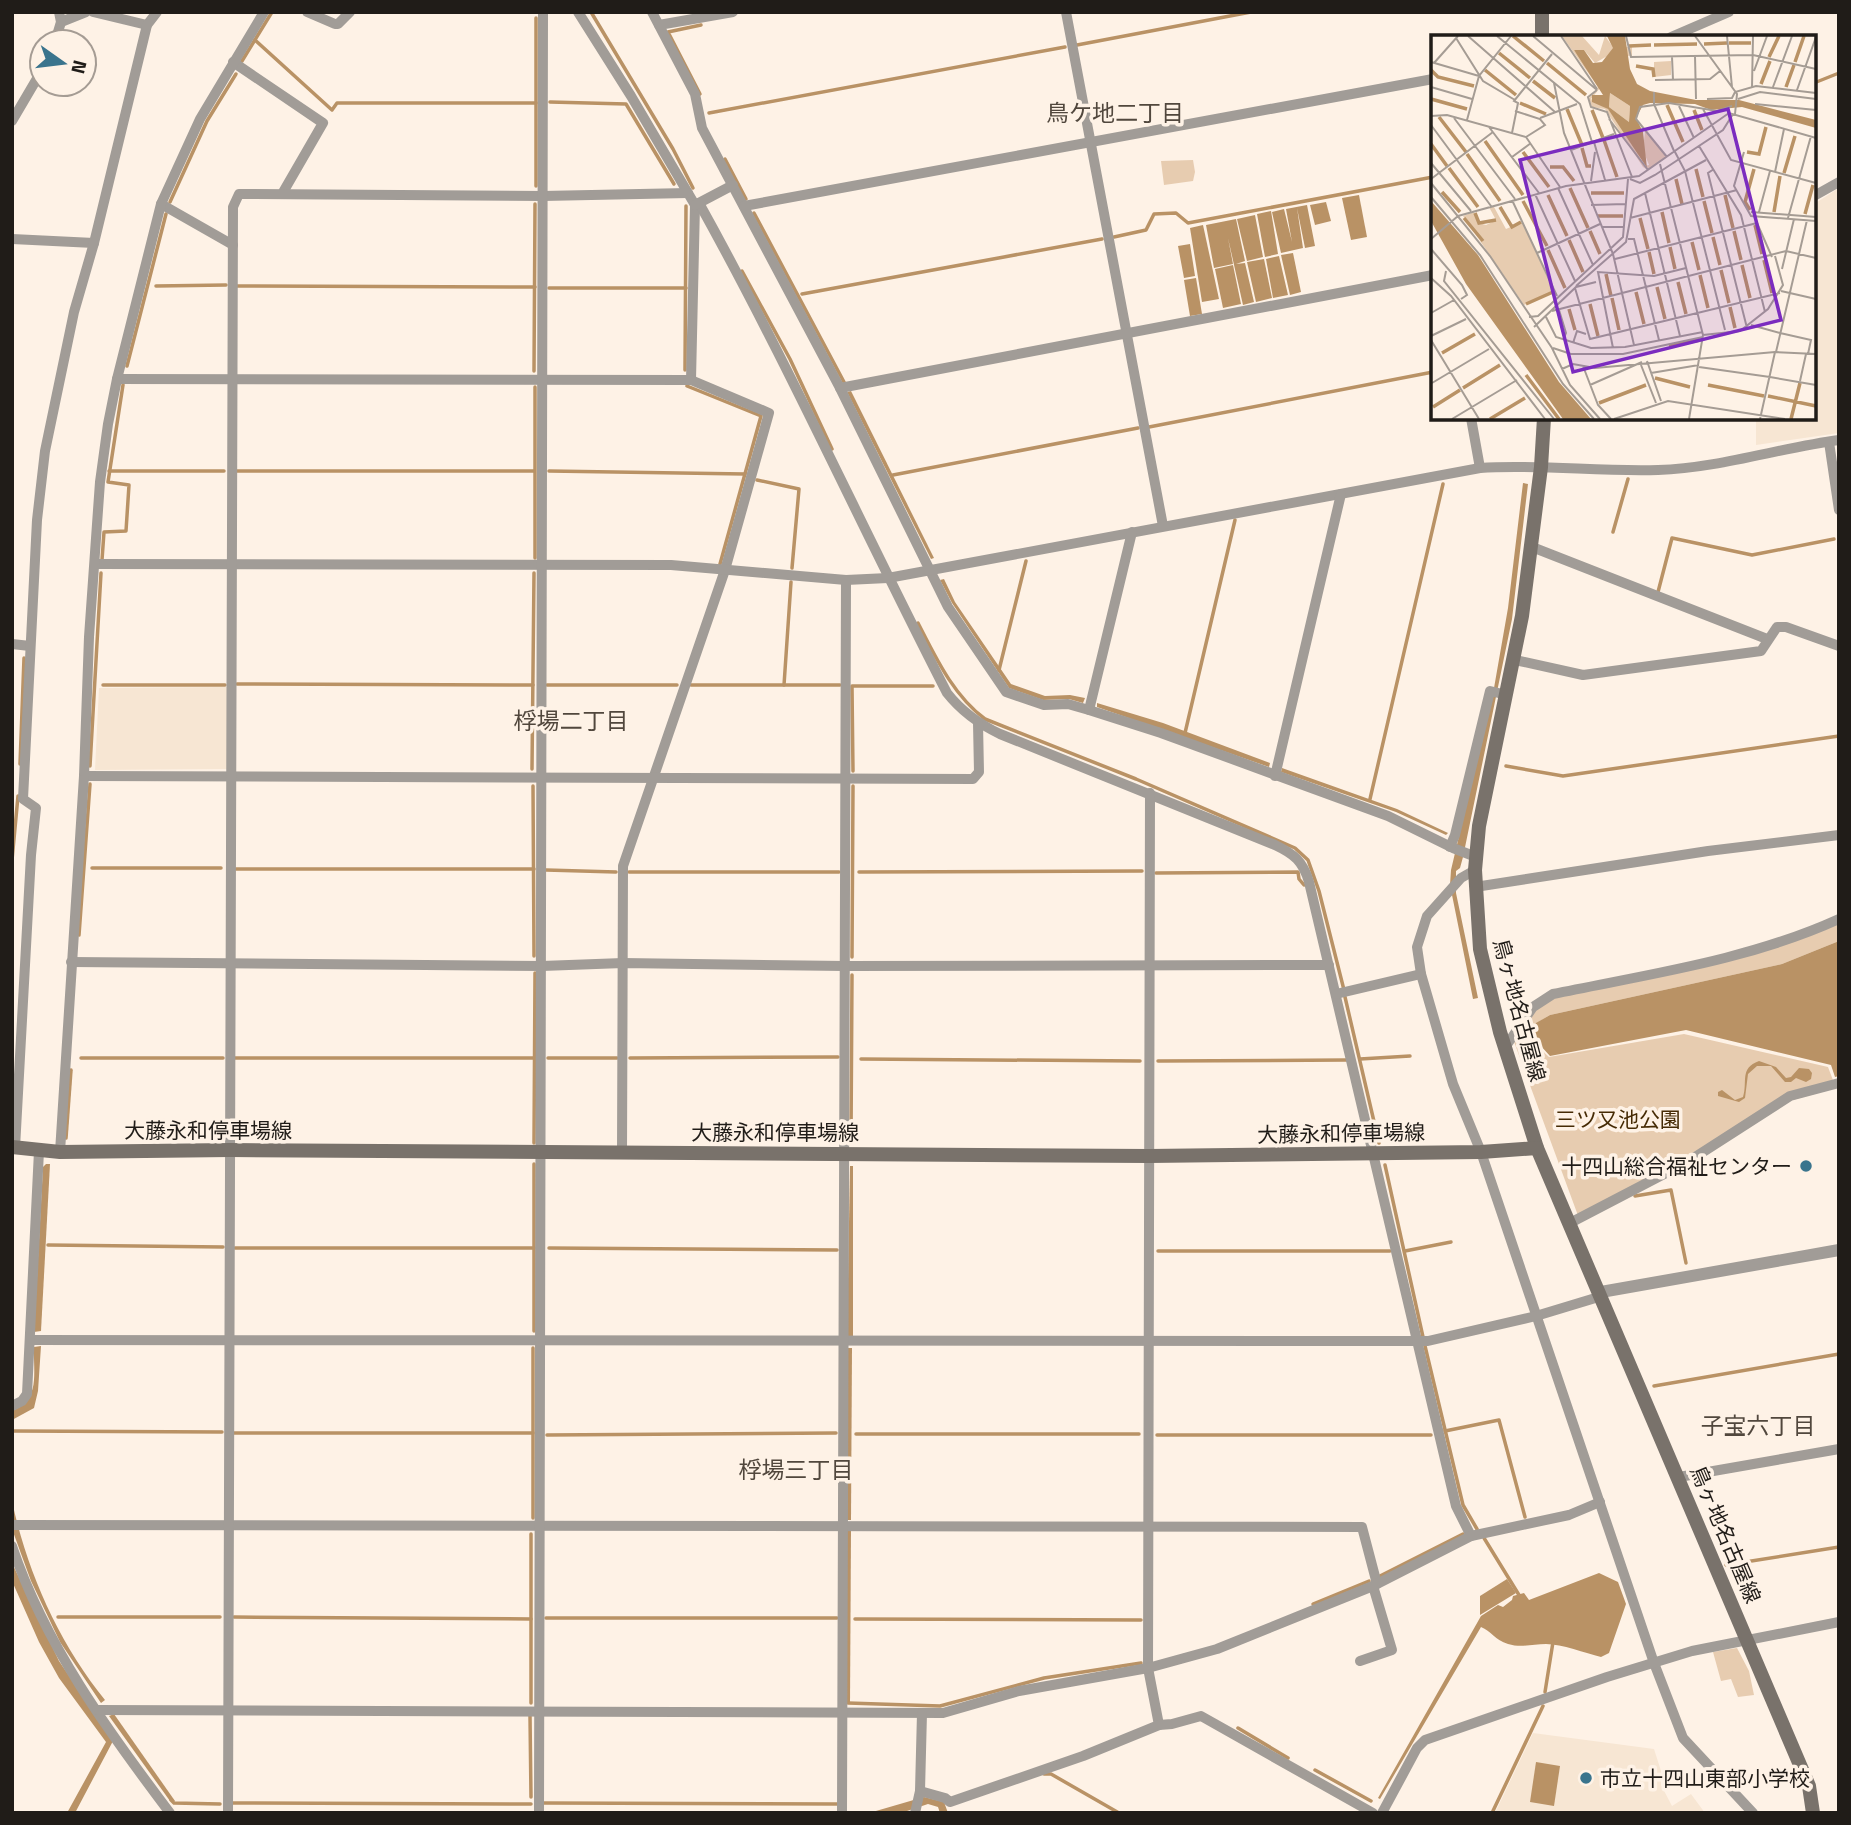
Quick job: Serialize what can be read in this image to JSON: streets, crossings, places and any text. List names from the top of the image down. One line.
{"streets":{"main road":["鳥ヶ地名古屋線","大藤永和停車場線"]},"crossings":[["鳥ヶ地名古屋線","大藤永和停車場線"]],"districts":["鳥ケ地二丁目","桴場二丁目","子宝六丁目","桴場三丁目"],"parks":["三ツ又池公園"],"places":["十四山総合福祉センター","市立十四山東部小学校"],"north":"right"}
